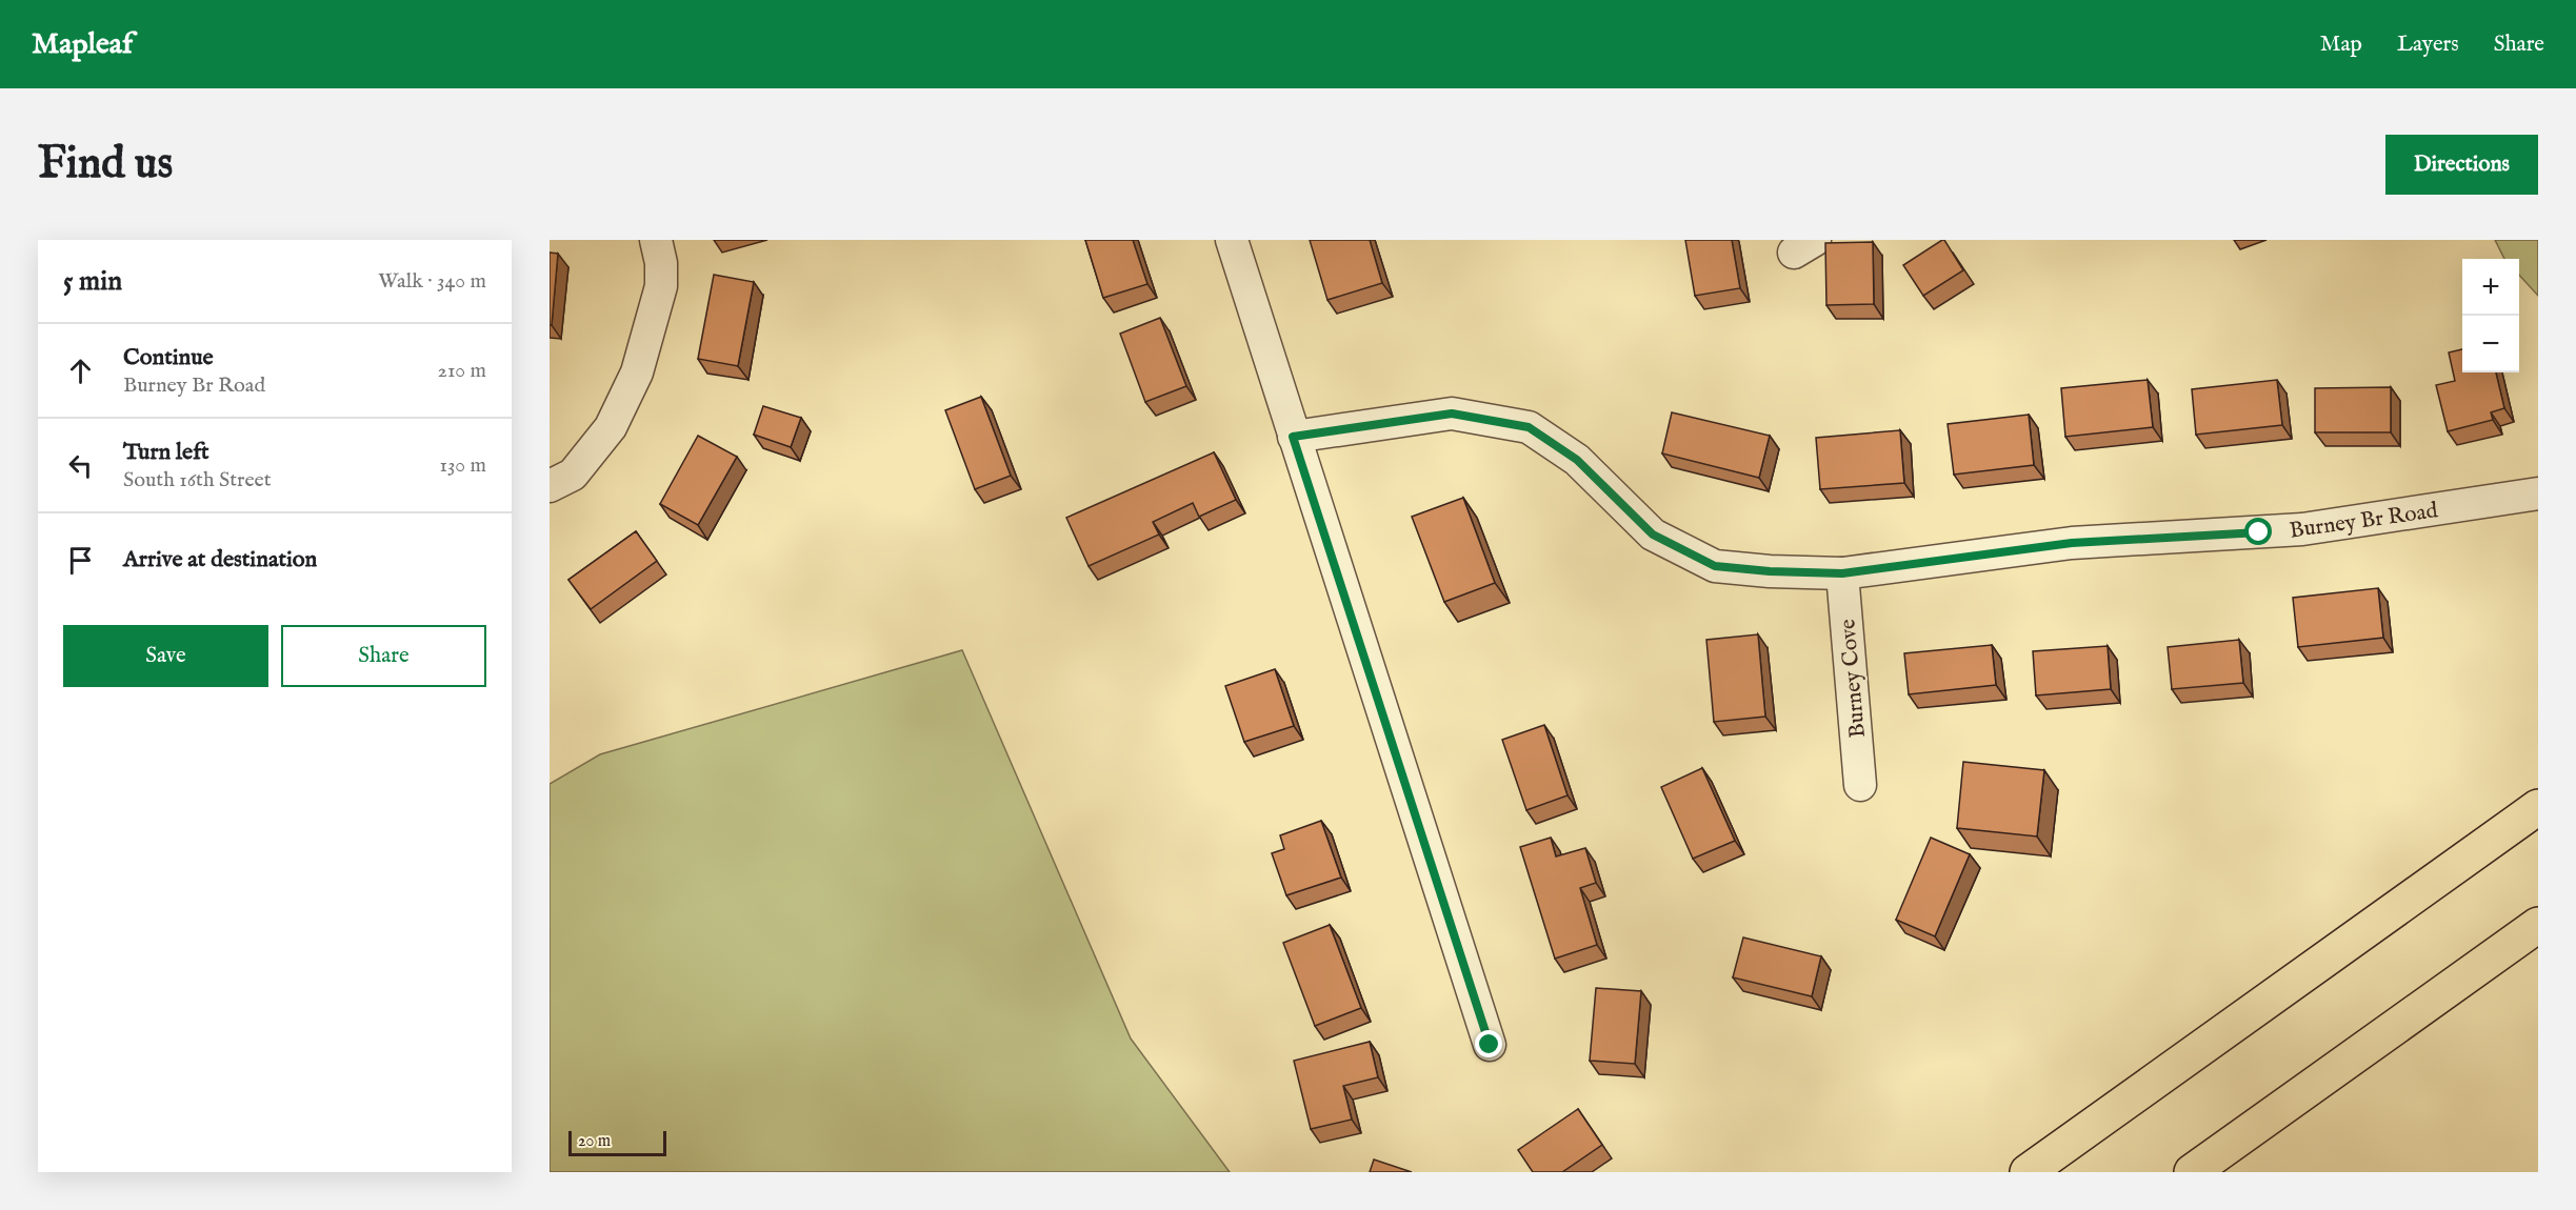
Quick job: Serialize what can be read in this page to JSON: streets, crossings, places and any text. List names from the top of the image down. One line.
{"streets":{"street":["Burney Br Road","Burney Cove"]},"crossings":[["Burney Br Road","Burney Cove"]],"scale_bar":"20 m","page":{"header":"Mapleaf","nav":["Map","Layers","Share"],"buttons":["Directions",["Save","Share"]],"title":"Find us","heading":["5 min","Walk · 340 m"],"map_buttons":["+","−"],"list":[["Continue","Burney Br Road","210 m"],["Turn left","South 16th Street","130 m"],"Arrive at destination"],"scale":"20 m"}}
